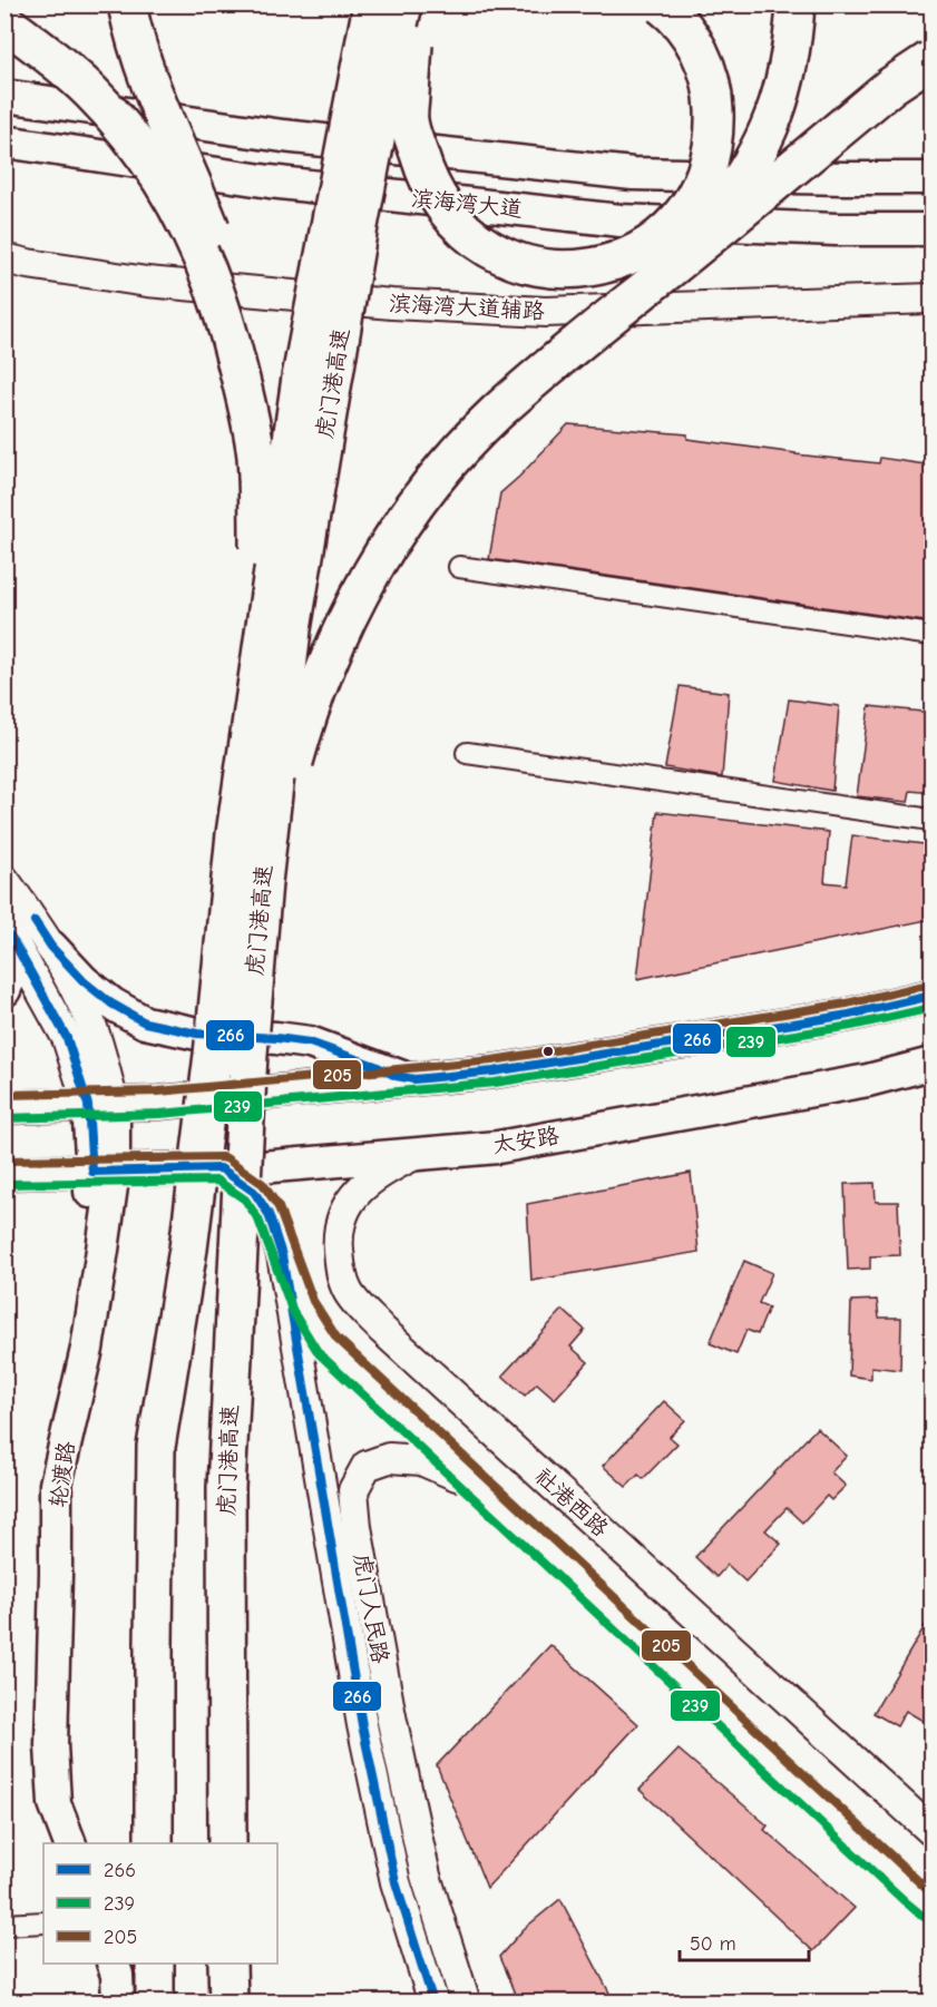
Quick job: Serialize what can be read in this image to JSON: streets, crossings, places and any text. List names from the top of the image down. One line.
{"streets":{"highway":["虎门港高速"],"main road":["滨海湾大道","滨海湾大道辅路","太安路","轮渡路","社港西路","虎门人民路"]},"crossings":[["太安路","轮渡路"],["太安路","社港西路"],["太安路","虎门人民路"]],"lines":["transit line 266","transit line 205","transit line 239"],"legend":["266","239","205"],"scale_bar":"50 m"}
